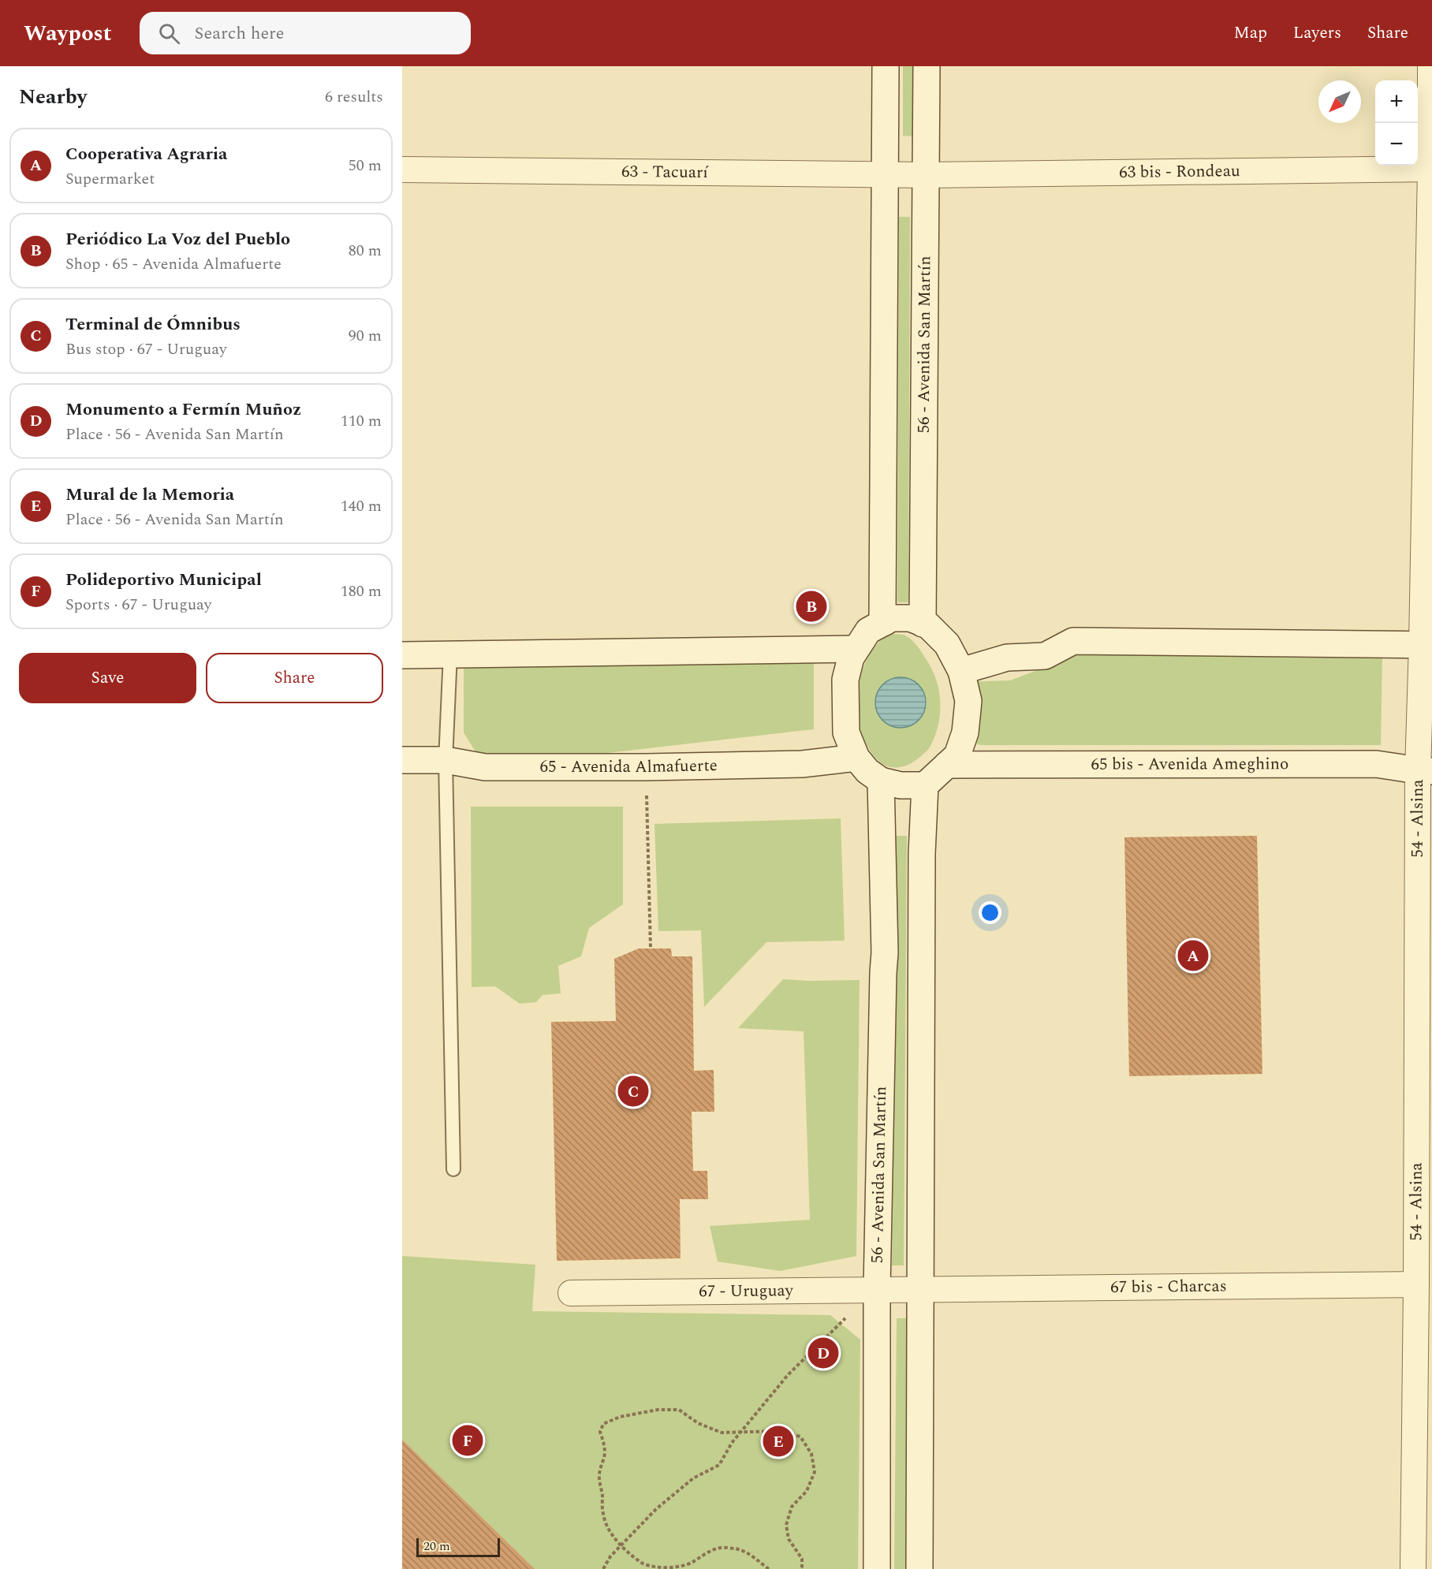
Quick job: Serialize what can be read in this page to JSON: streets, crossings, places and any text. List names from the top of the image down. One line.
{"streets":{"main road":["56 - Avenida San Martín","65 bis - Avenida Ameghino","65 - Avenida Almafuerte"],"street":["63 bis - Rondeau","63 - Tacuarí","54 - Alsina","67 bis - Charcas","67 - Uruguay"]},"crossings":[["63 bis - Rondeau","63 - Tacuarí"],["63 bis - Rondeau","56 - Avenida San Martín"],["63 bis - Rondeau","54 - Alsina"],["63 - Tacuarí","56 - Avenida San Martín"],["56 - Avenida San Martín","65 bis - Avenida Ameghino"],["56 - Avenida San Martín","65 - Avenida Almafuerte"],["56 - Avenida San Martín","67 - Uruguay"],["65 bis - Avenida Ameghino","65 - Avenida Almafuerte"],["65 bis - Avenida Ameghino","54 - Alsina"],["54 - Alsina","67 bis - Charcas"],["67 bis - Charcas","67 - Uruguay"]],"scale_bar":"20 m","north":"bottom left","page":{"header":"Waypost","search":"Search here","nav":["Map","Layers","Share"],"heading":["Nearby","6 results"],"map_buttons":["+","−"],"list":[{"mark":"A","name":"Cooperativa Agraria","note":"Supermarket","value":"50 m"},{"mark":"B","name":"Periódico La Voz del Pueblo","note":"Shop · 65 - Avenida Almafuerte","value":"80 m"},{"mark":"C","name":"Terminal de Ómnibus","note":"Bus stop · 67 - Uruguay","value":"90 m"},{"mark":"D","name":"Monumento a Fermín Muñoz","note":"Place · 56 - Avenida San Martín","value":"110 m"},{"mark":"E","name":"Mural de la Memoria","note":"Place · 56 - Avenida San Martín","value":"140 m"},{"mark":"F","name":"Polideportivo Municipal","note":"Sports · 67 - Uruguay","value":"180 m"}],"pins":["B","A","C","D","F","E"],"buttons":["Save","Share"],"scale":"20 m"}}
